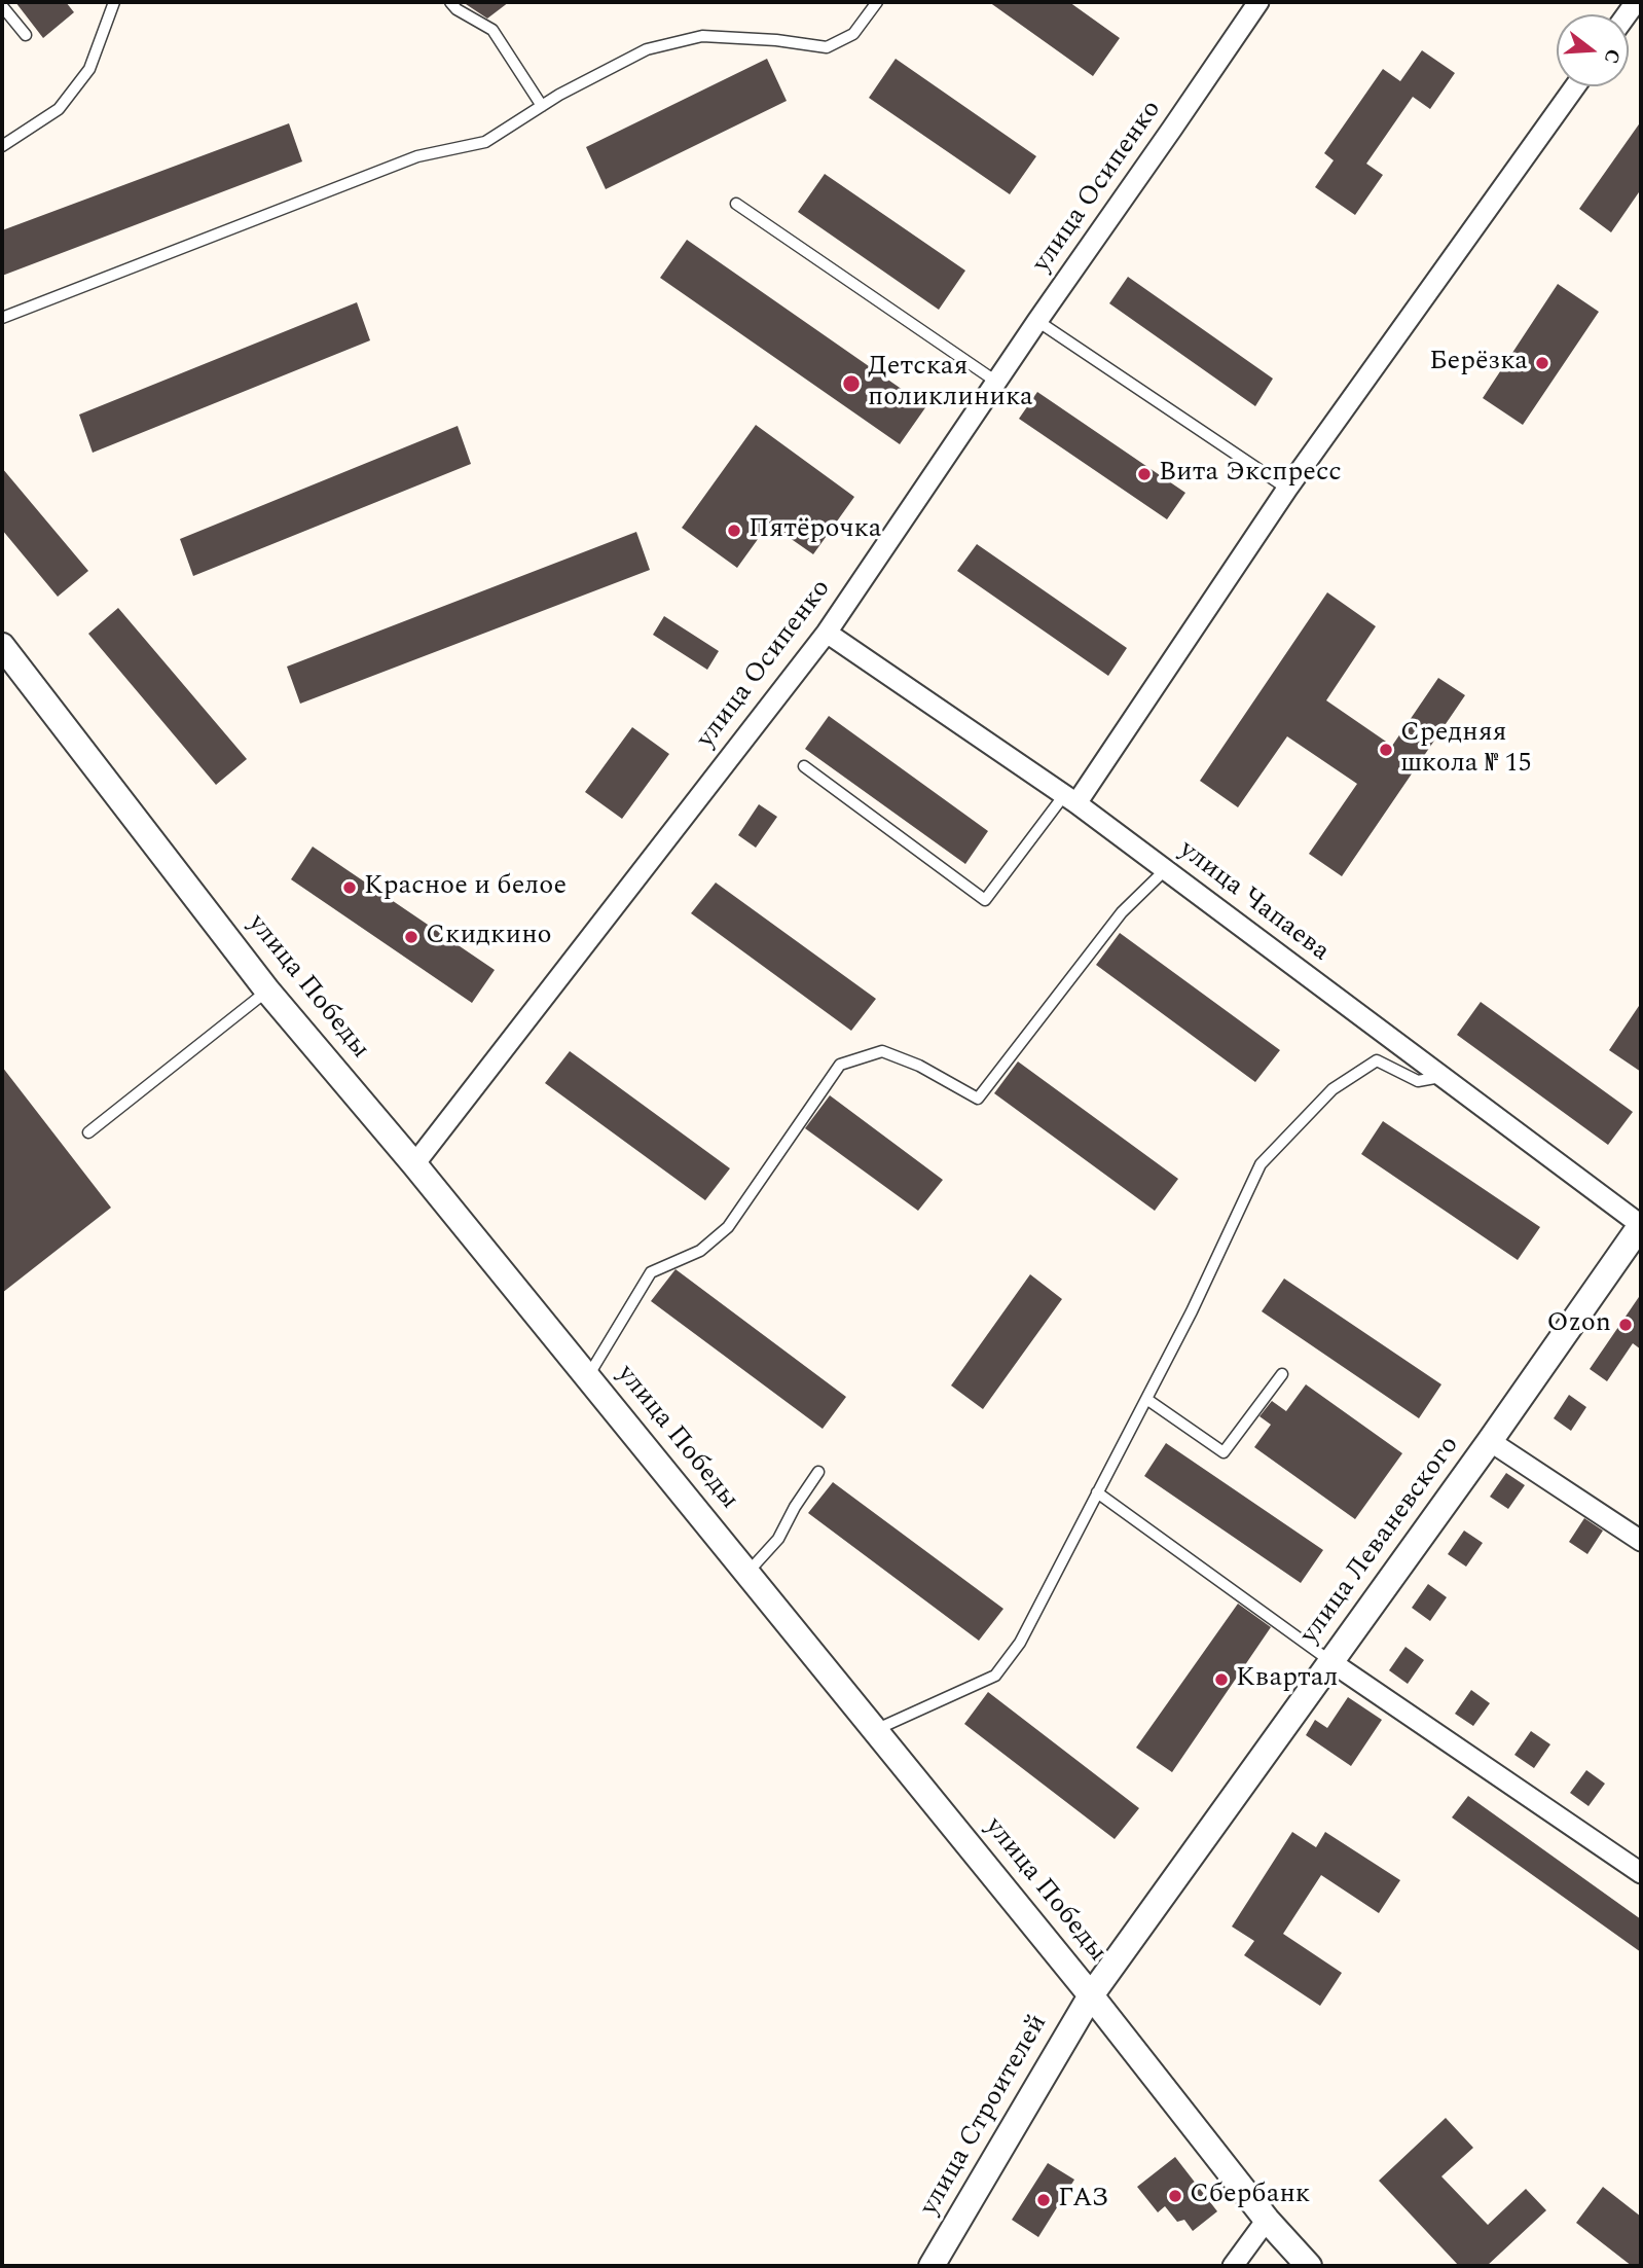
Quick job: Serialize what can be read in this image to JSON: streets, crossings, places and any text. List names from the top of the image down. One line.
{"streets":{"street":["улица Осипенко","улица Чапаева","улица Победы","улица Леваневского","улица Строителей"]},"crossings":[["улица Осипенко","улица Чапаева"],["улица Осипенко","улица Победы"],["улица Чапаева","улица Леваневского"],["улица Победы","улица Леваневского"],["улица Победы","улица Строителей"],["улица Леваневского","улица Строителей"]],"places":["Берёзка","Детская поликлиника","Вита Экспресс","Пятёрочка","Средняя школа № 15","Красное и белое","Скидкино","Ozon","Квартал","Сбербанк","ГАЗ"],"north":"right"}
